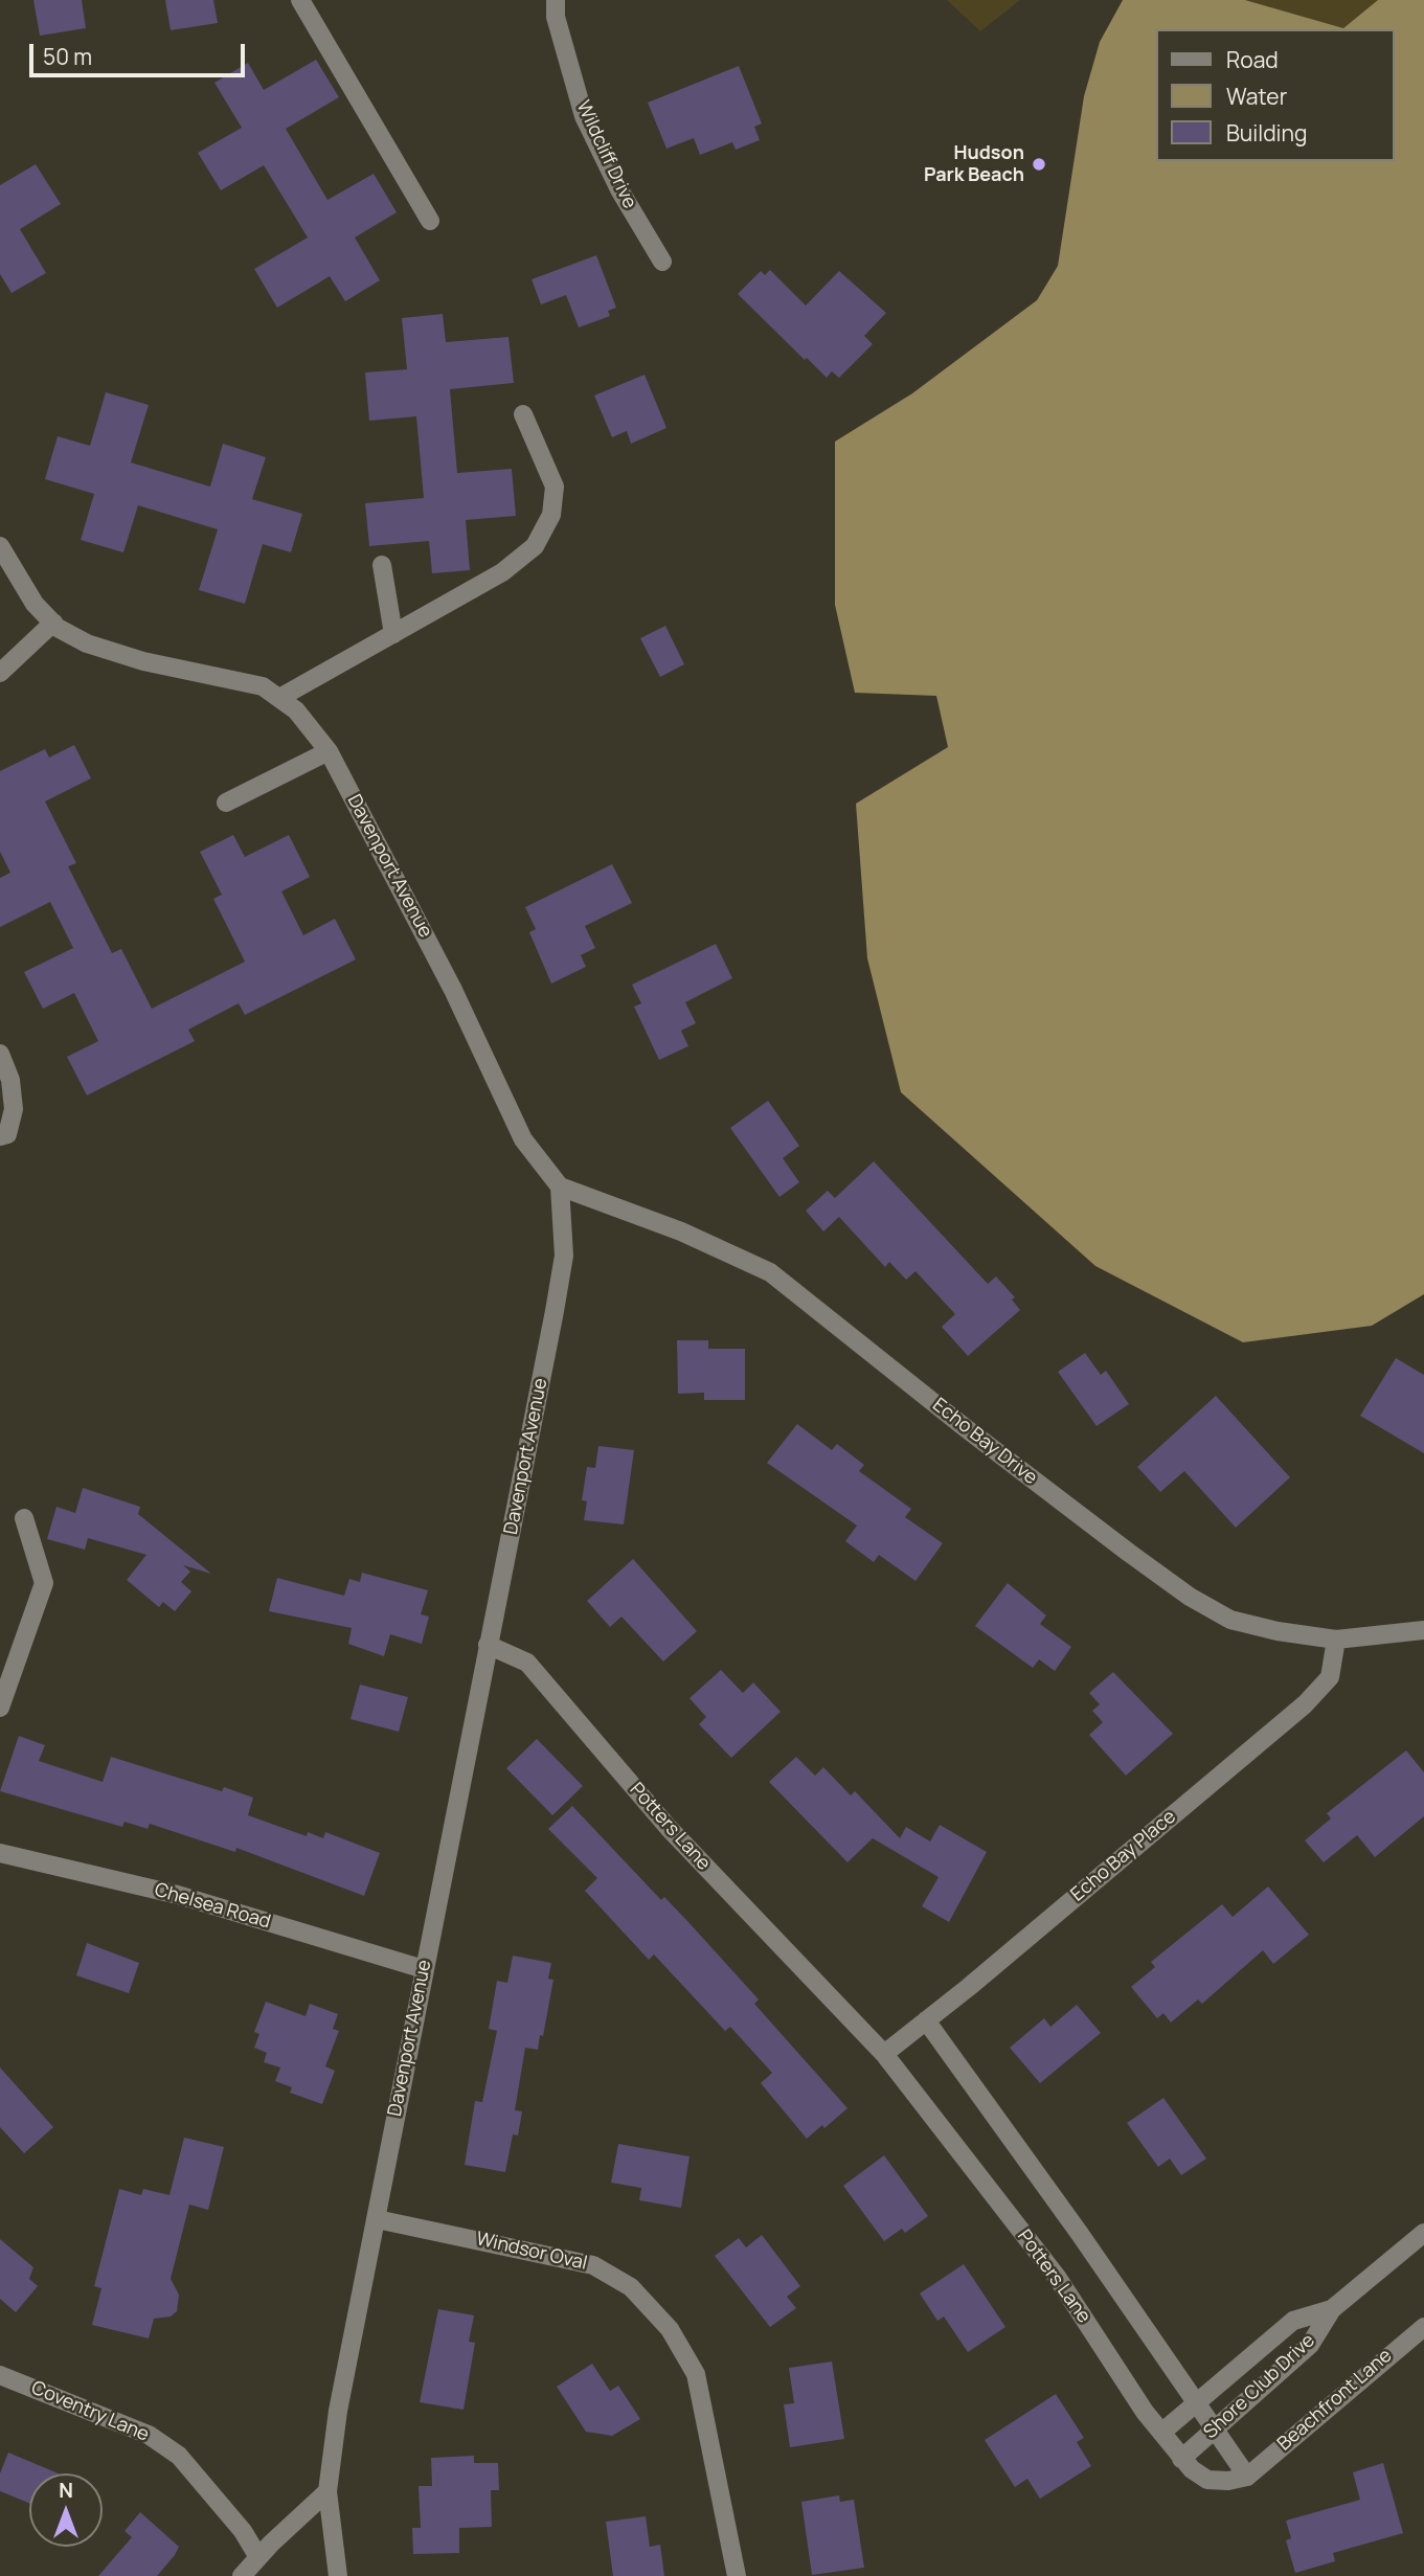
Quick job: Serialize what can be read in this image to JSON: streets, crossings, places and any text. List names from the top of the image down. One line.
{"streets":{"street":["Wildcliff Drive","Davenport Avenue","Echo Bay Drive","Potters Lane","Echo Bay Place","Chelsea Road","Windsor Oval","Shore Club Drive","Beachfront Lane","Coventry Lane"]},"crossings":[["Davenport Avenue","Echo Bay Drive"],["Davenport Avenue","Potters Lane"],["Davenport Avenue","Chelsea Road"],["Davenport Avenue","Windsor Oval"],["Echo Bay Drive","Echo Bay Place"],["Potters Lane","Echo Bay Place"],["Potters Lane","Shore Club Drive"],["Potters Lane","Beachfront Lane"]],"places":["Hudson Park Beach"],"legend":["Road","Water","Building"],"scale_bar":"50 m","north":"top"}
